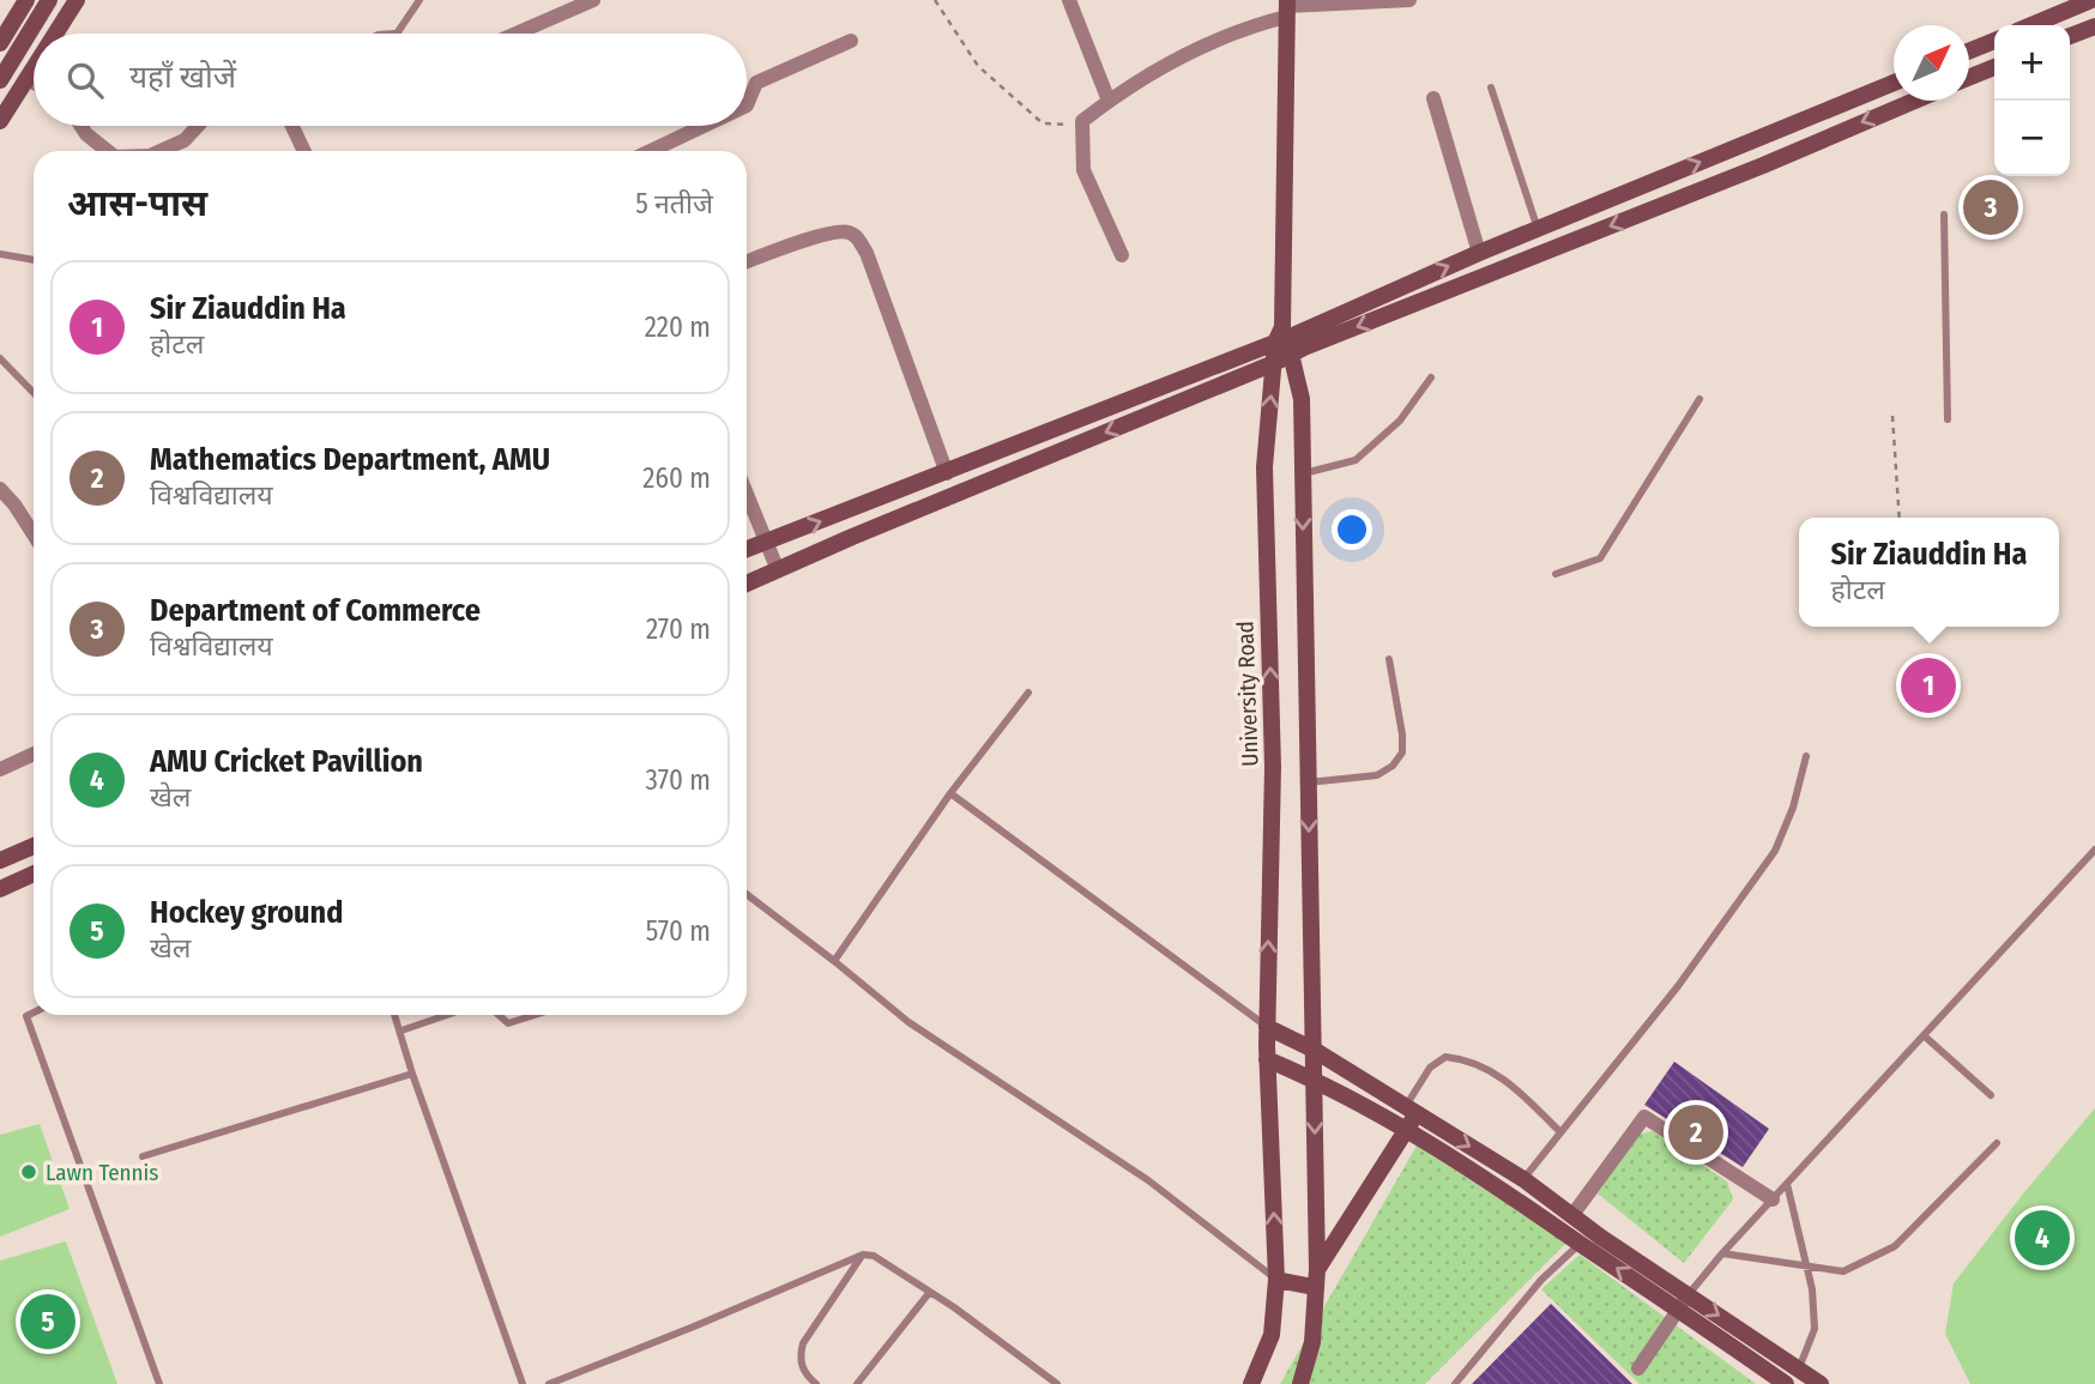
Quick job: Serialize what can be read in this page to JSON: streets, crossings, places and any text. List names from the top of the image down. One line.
{"streets":{"main road":["University Road"]},"places":["Lawn Tennis"],"north":"top right","page":{"map_buttons":["+","−"],"search":"यहाँ खोजें","heading":["आस-पास","5 नतीजे"],"pins":["3","1","2","4","5"],"list":[{"mark":"1","name":"Sir Ziauddin Ha","note":"होटल","value":"220 m"},{"mark":"2","name":"Mathematics Department, AMU","note":"विश्वविद्यालय","value":"260 m"},{"mark":"3","name":"Department of Commerce","note":"विश्वविद्यालय","value":"270 m"},{"mark":"4","name":"AMU Cricket Pavillion","note":"खेल","value":"370 m"},{"mark":"5","name":"Hockey ground","note":"खेल","value":"570 m"}],"popup":["Sir Ziauddin Ha","होटल"]}}
